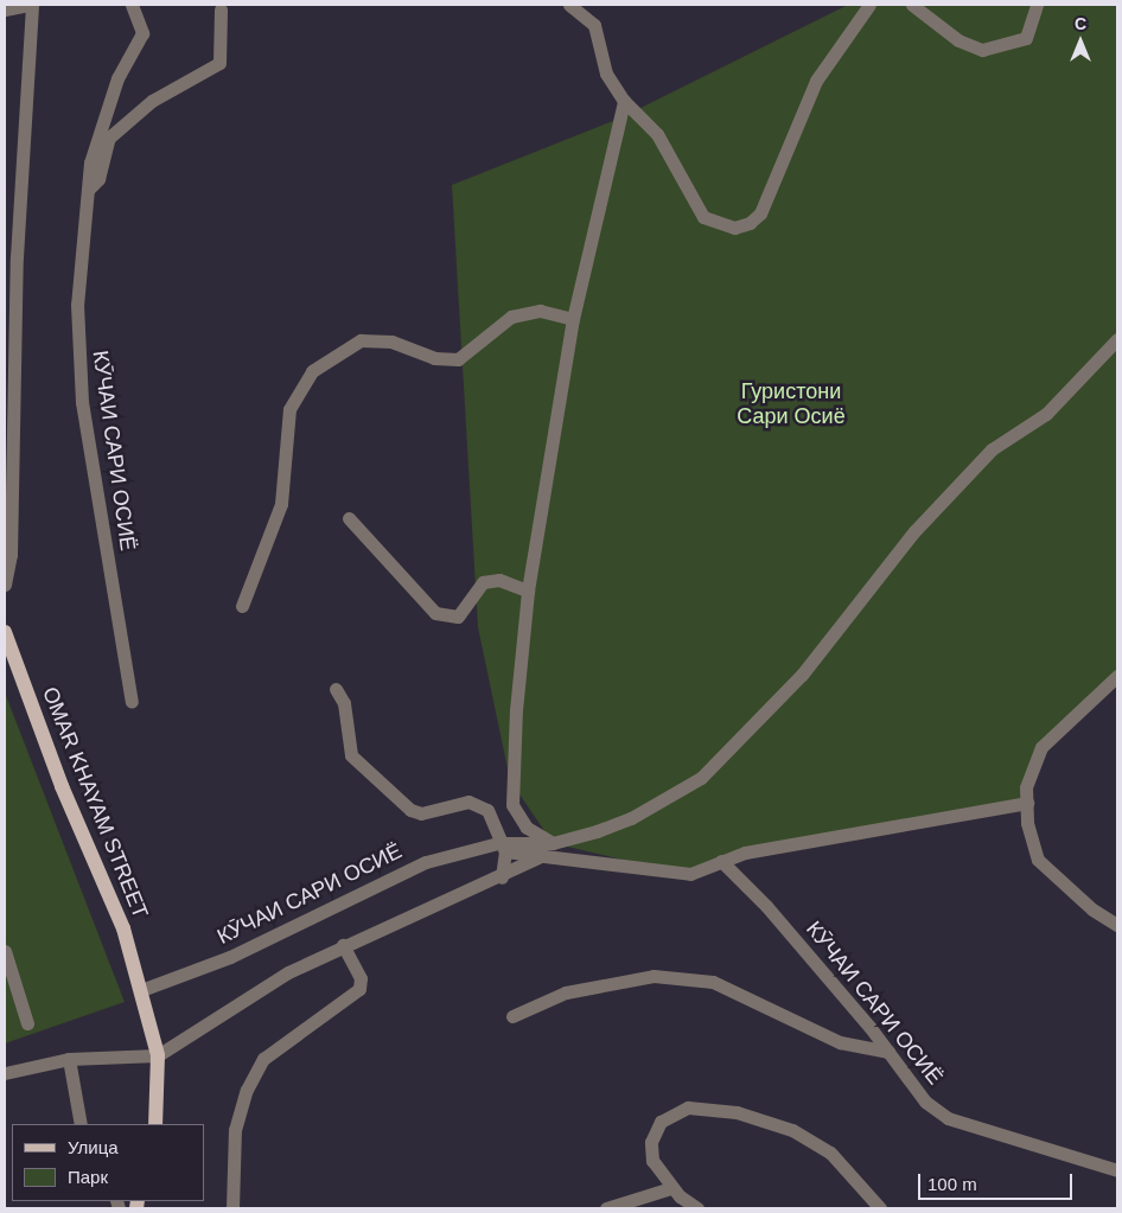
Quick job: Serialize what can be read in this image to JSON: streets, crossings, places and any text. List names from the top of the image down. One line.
{"streets":{"main road":["OMAR KHAYAM STREET"],"street":["КӮЧАИ САРИ ОСИЁ"]},"crossings":[["КӮЧАИ САРИ ОСИЁ","OMAR KHAYAM STREET"]],"parks":["Гуристони Сари Осиё"],"legend":["Улица","Парк"],"scale_bar":"100 m","north":"top"}
